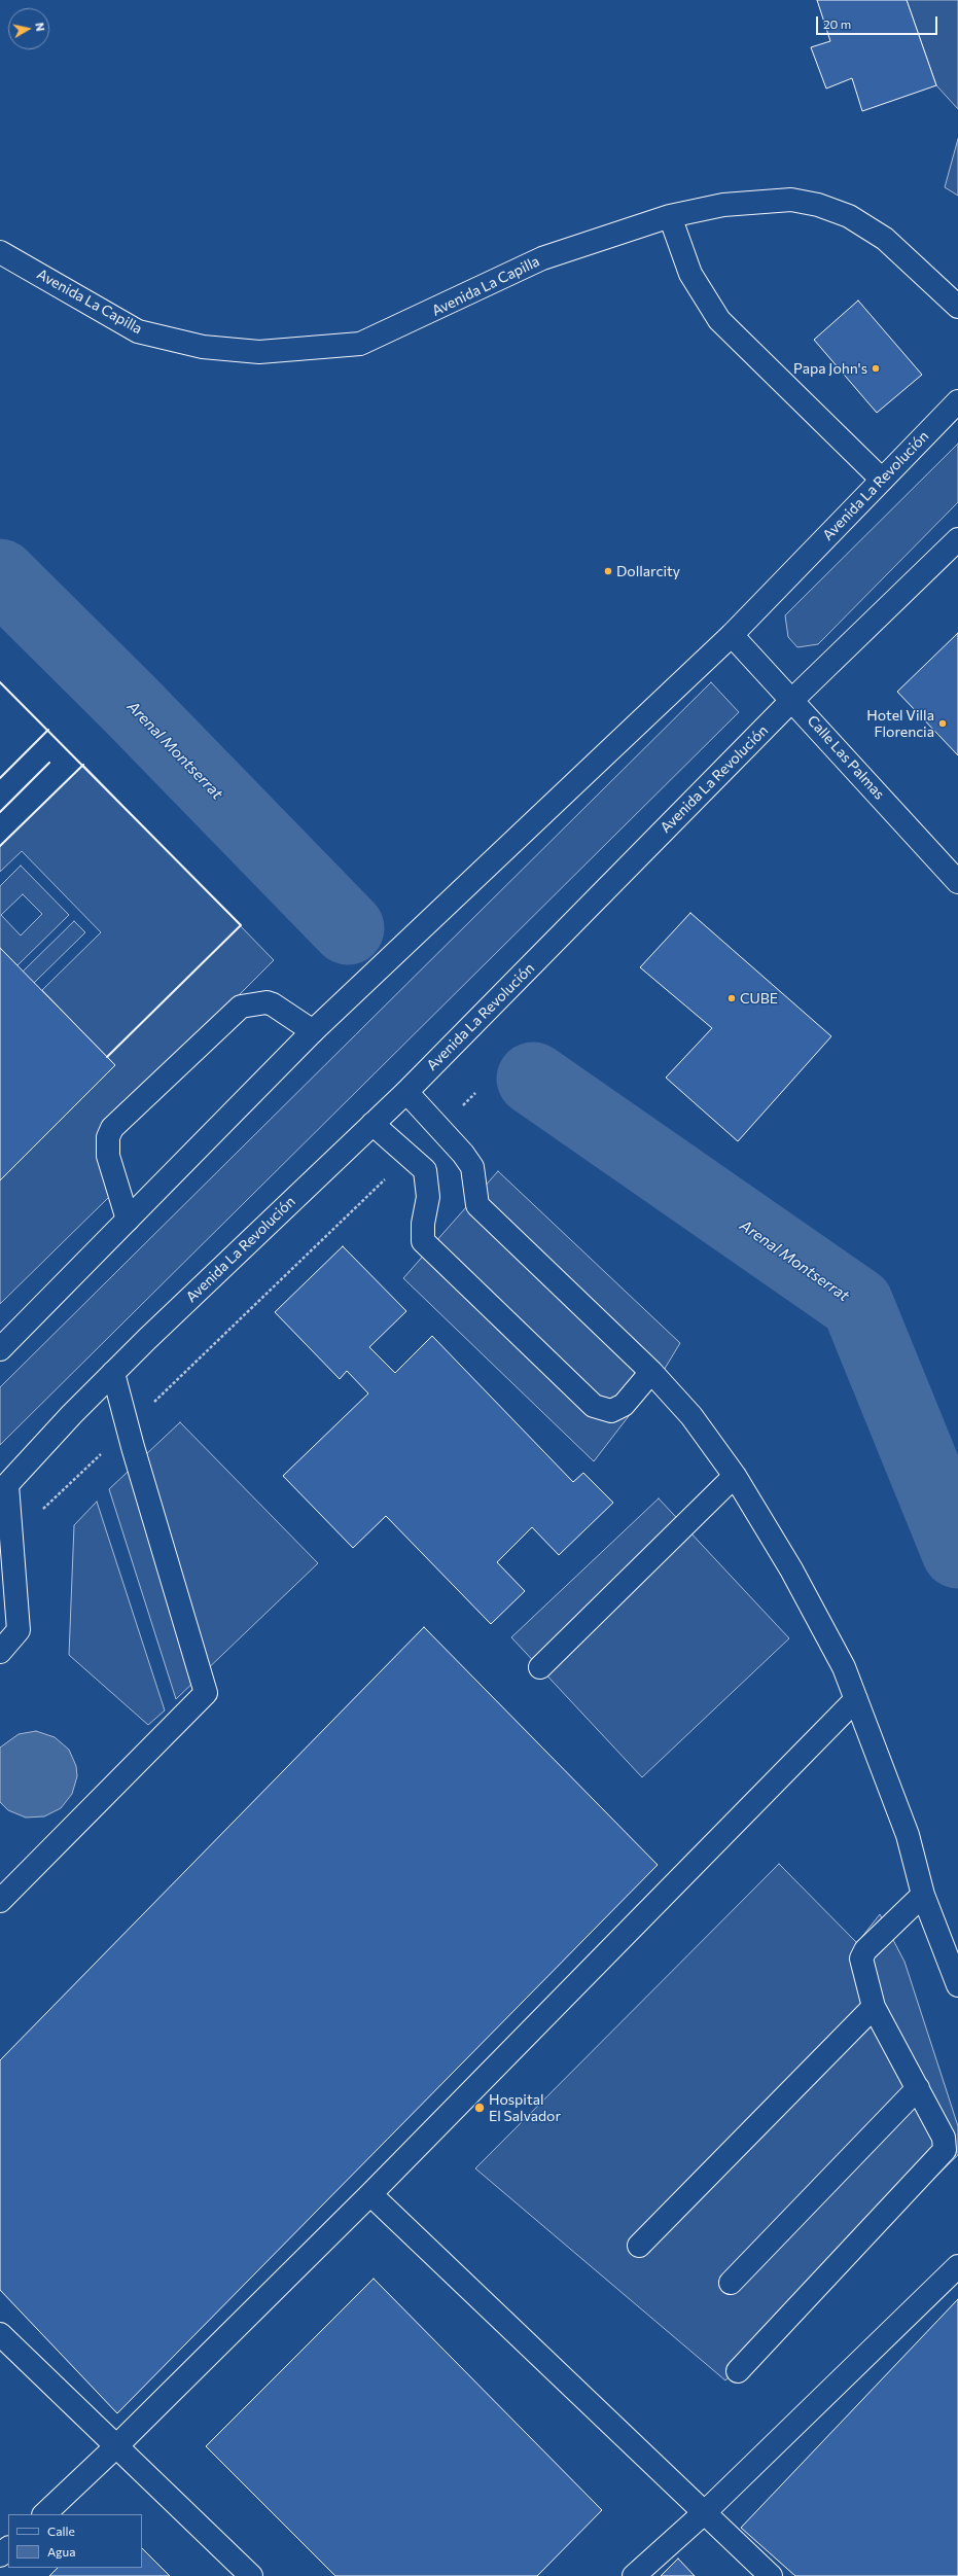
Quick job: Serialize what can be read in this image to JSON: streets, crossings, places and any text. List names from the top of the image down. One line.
{"streets":{"main road":["Avenida La Capilla","Avenida La Revolución","Calle Las Palmas"]},"crossings":[["Avenida La Revolución","Calle Las Palmas"]],"water":["Arenal Montserrat"],"places":["Papa John's","Dollarcity","Hotel Villa Florencia","CUBE","Hospital El Salvador"],"legend":["Calle","Agua"],"scale_bar":"20 m","north":"right"}
